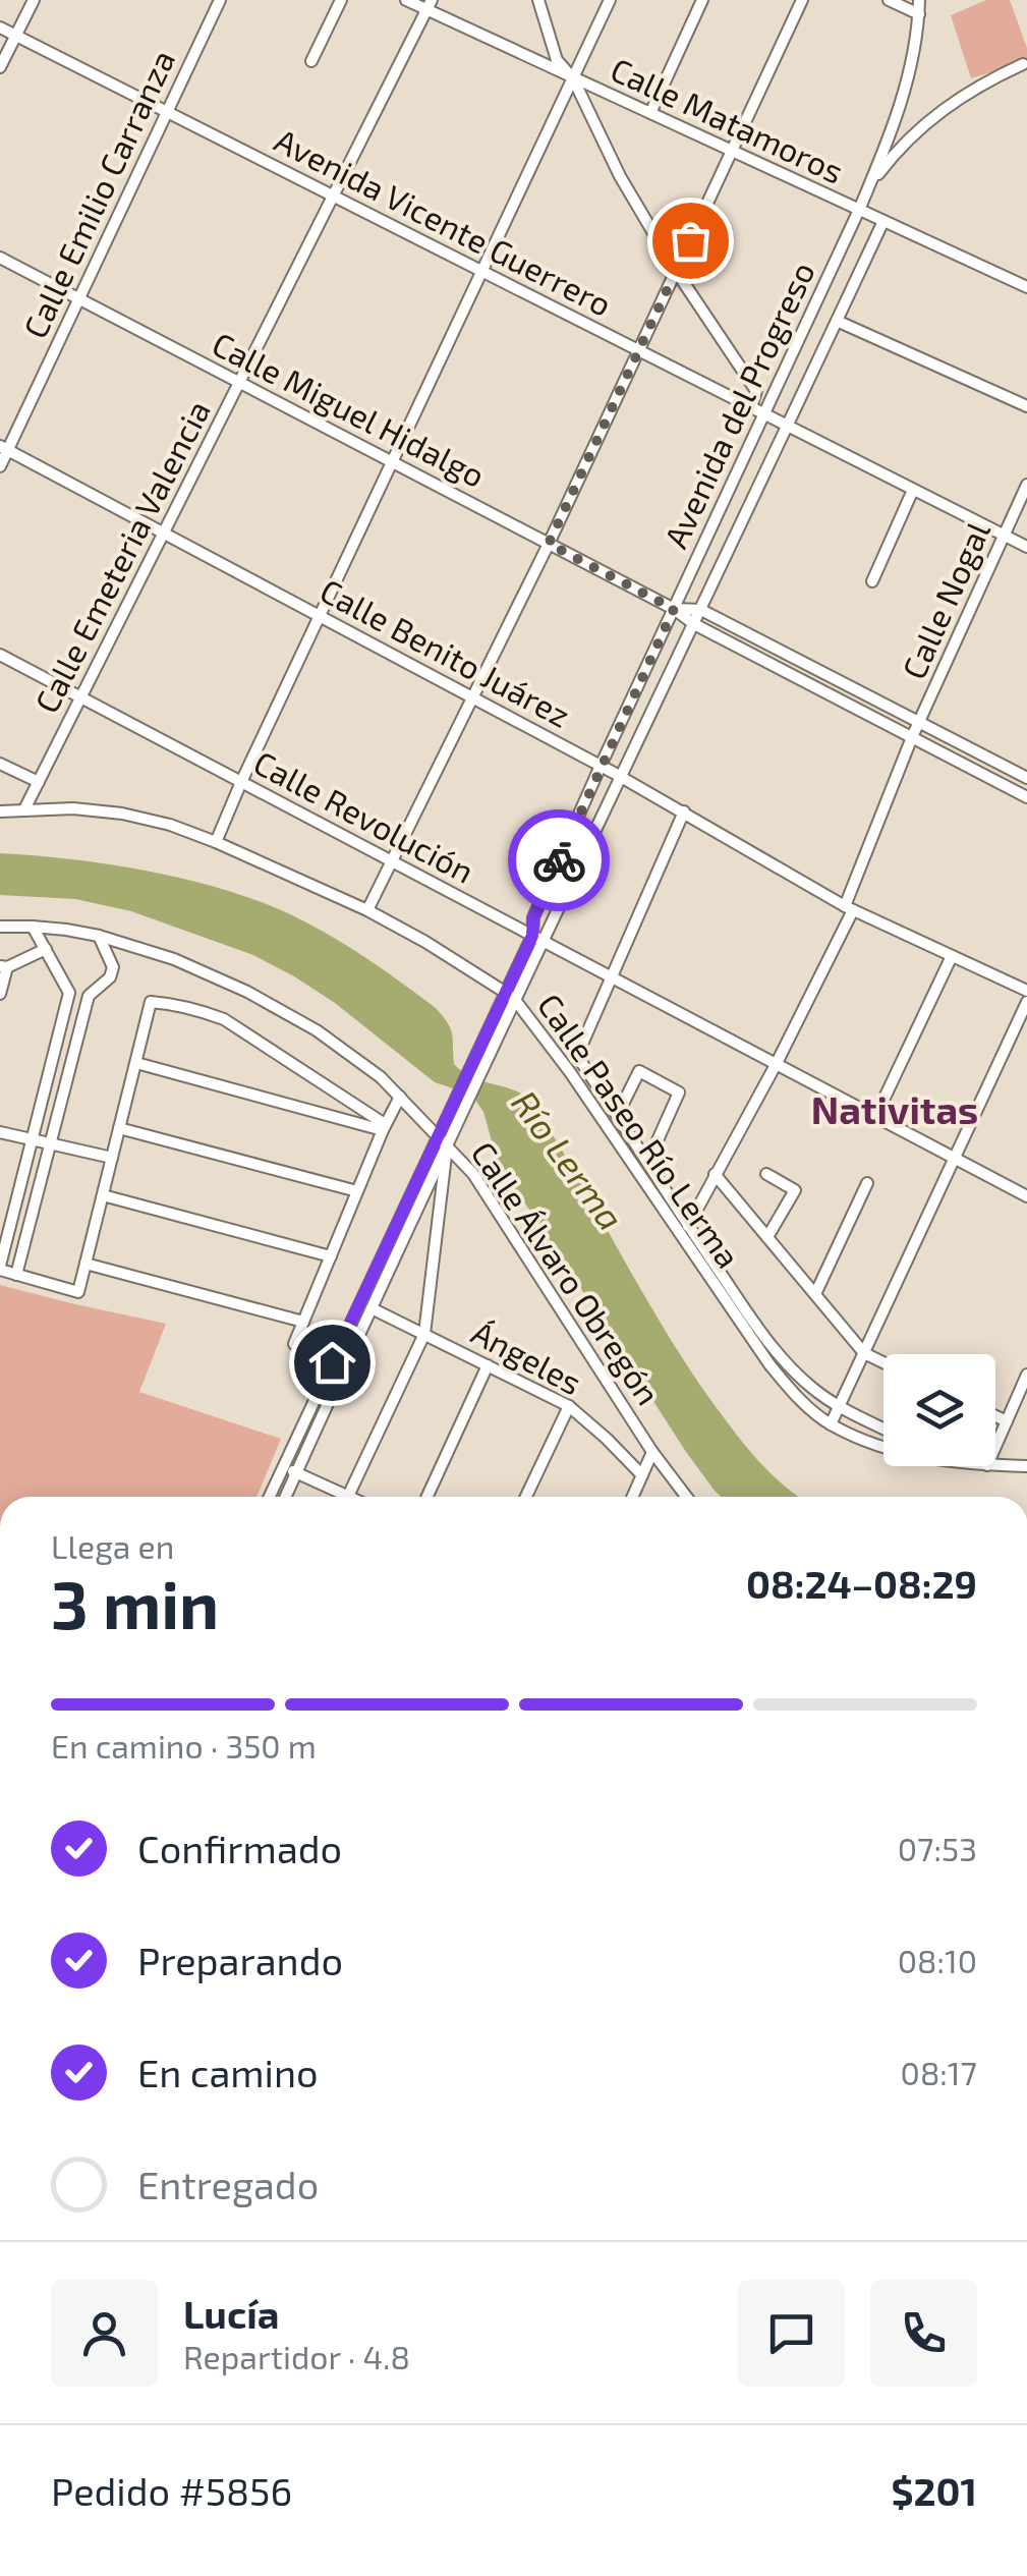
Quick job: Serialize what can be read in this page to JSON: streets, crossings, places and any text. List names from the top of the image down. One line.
{"streets":{"street":["Calle Matamoros","Calle Emilio Carranza","Avenida Vicente Guerrero","Avenida del Progreso","Calle Miguel Hidalgo","Calle Emeteria Valencia","Calle Nogal","Calle Benito Juárez","Calle Revolución","Calle Paseo Río Lerma","Calle Álvaro Obregón","Ángeles"]},"crossings":[["Calle Matamoros","Avenida del Progreso"],["Calle Matamoros","Calle Emeteria Valencia"],["Calle Emilio Carranza","Avenida Vicente Guerrero"],["Calle Emilio Carranza","Calle Miguel Hidalgo"],["Calle Emilio Carranza","Calle Benito Juárez"],["Avenida Vicente Guerrero","Avenida del Progreso"],["Avenida Vicente Guerrero","Calle Emeteria Valencia"],["Avenida Vicente Guerrero","Calle Nogal"],["Avenida del Progreso","Calle Miguel Hidalgo"],["Avenida del Progreso","Calle Benito Juárez"],["Avenida del Progreso","Calle Revolución"],["Calle Miguel Hidalgo","Calle Emeteria Valencia"],["Calle Emeteria Valencia","Calle Benito Juárez"],["Calle Emeteria Valencia","Calle Revolución"],["Calle Emeteria Valencia","Calle Paseo Río Lerma"],["Calle Nogal","Calle Benito Juárez"],["Calle Nogal","Calle Revolución"]],"districts":["Nativitas"],"water":["Río Lerma"],"page":{"heading":["3 min","Llega en","08:24–08:29"],"panel":["Lucía","Repartidor · 4.8","Pedido #5856","$201"],"bar":"En camino · 350 m","list":[["Confirmado","07:53"],["Preparando","08:10"],["En camino","08:17"],"Entregado"]}}
